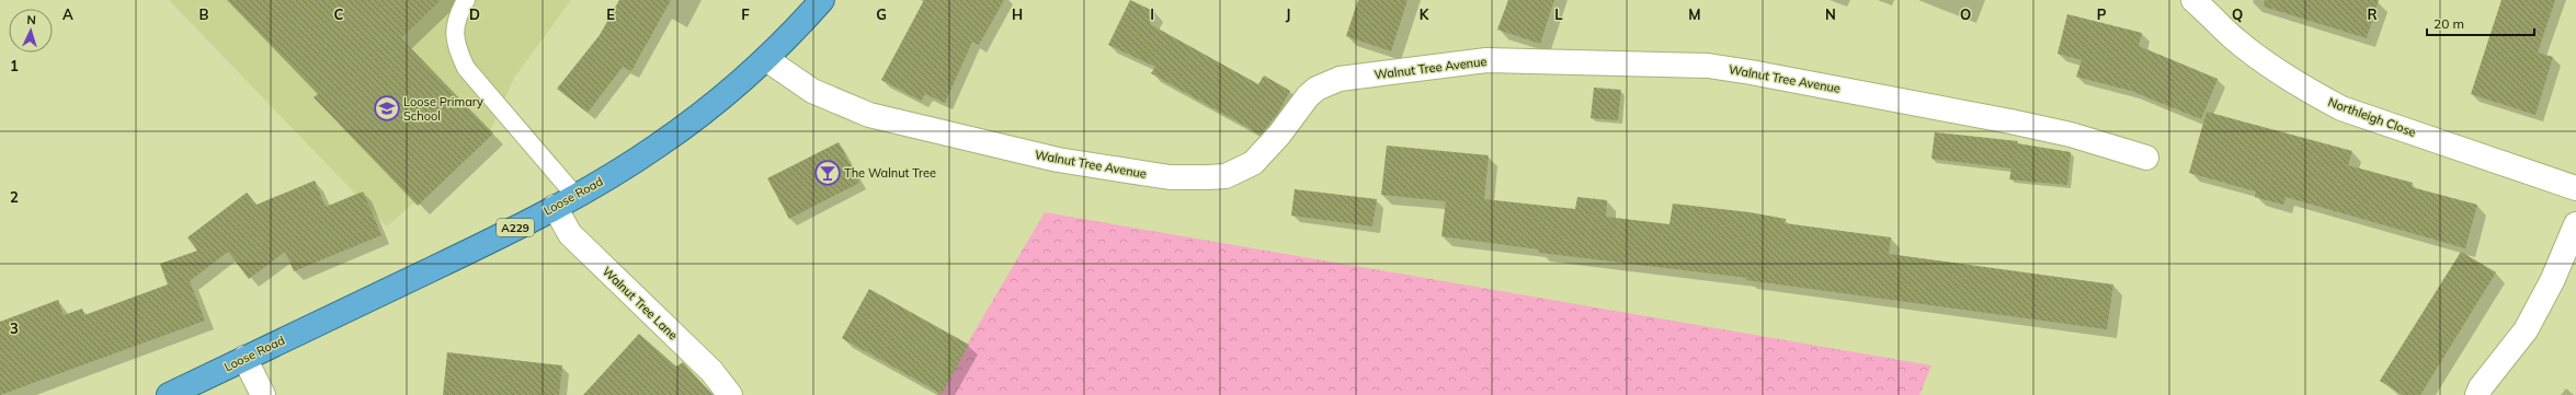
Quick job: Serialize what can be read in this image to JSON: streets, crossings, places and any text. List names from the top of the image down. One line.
{"streets":{"highway":["Loose Road","A229"],"street":["Walnut Tree Avenue","Northleigh Close","Walnut Tree Lane"]},"crossings":[["Walnut Tree Avenue","Loose Road"],["Loose Road","Walnut Tree Lane"]],"places":{"school or university":["Loose Primary School"],"bar":["The Walnut Tree"]},"scale_bar":"20 m","north":"top","grid":{"columns":["A","B","C","D","E","F","G","H","I","J","K","L","M","N","O","P","Q","R"],"rows":["1","2","3"]}}
